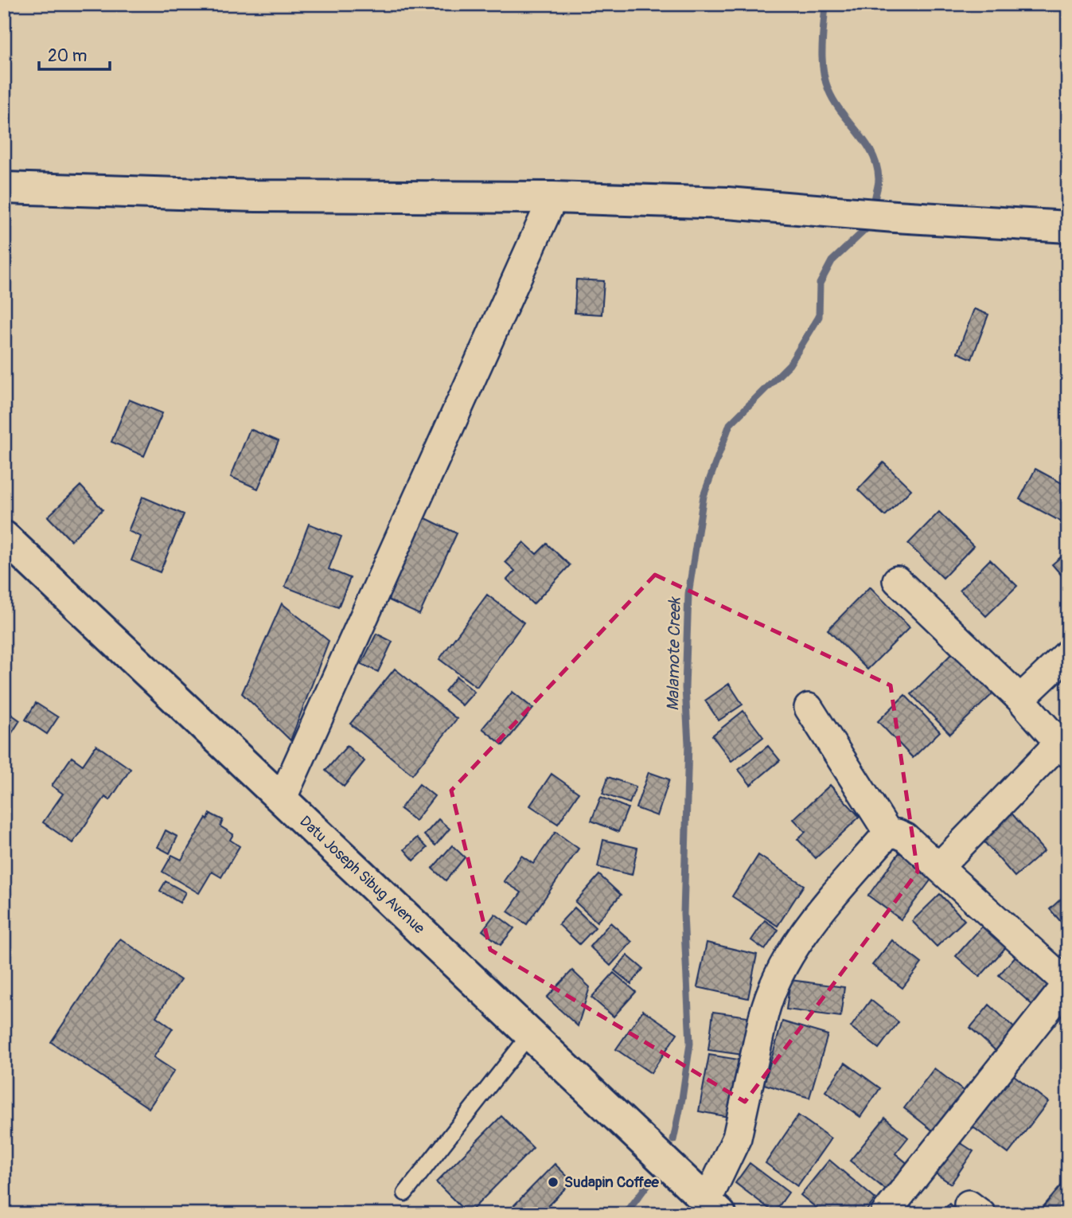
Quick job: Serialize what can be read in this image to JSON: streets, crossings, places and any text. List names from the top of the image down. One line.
{"streets":{"street":["Datu Joseph Sibug Avenue"]},"water":["Malamote Creek"],"places":["Sudapin Coffee"],"scale_bar":"20 m"}
